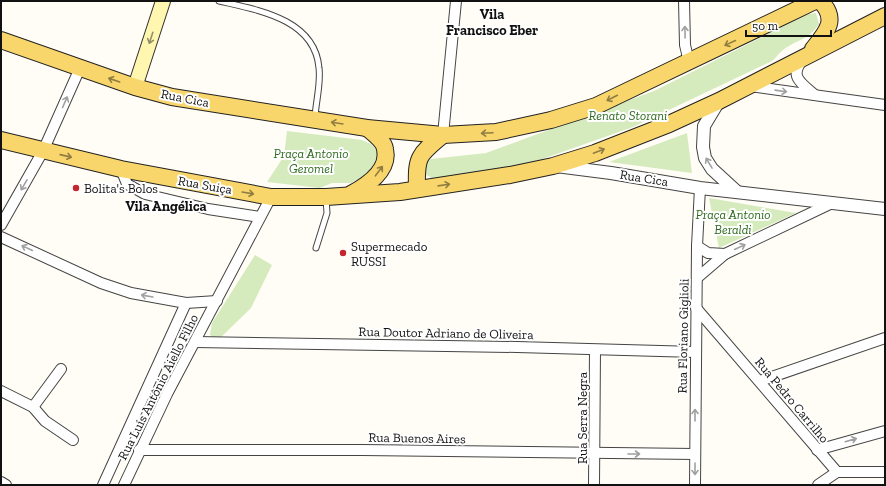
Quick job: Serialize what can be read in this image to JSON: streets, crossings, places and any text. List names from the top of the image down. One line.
{"streets":{"main road":["Rua Cica","Rua Suiça"],"street":["Rua Doutor Adriano de Oliveira","Rua Floriano Giglioli","Rua Luís Antônio Aiello Filho","Rua Pedro Carrilho","Rua Serra Negra","Rua Buenos Aires"]},"crossings":[["Rua Cica","Rua Suiça"],["Rua Cica","Rua Floriano Giglioli"],["Rua Suiça","Rua Luís Antônio Aiello Filho"],["Rua Doutor Adriano de Oliveira","Rua Floriano Giglioli"],["Rua Doutor Adriano de Oliveira","Rua Luís Antônio Aiello Filho"],["Rua Doutor Adriano de Oliveira","Rua Serra Negra"],["Rua Floriano Giglioli","Rua Pedro Carrilho"],["Rua Floriano Giglioli","Rua Buenos Aires"],["Rua Luís Antônio Aiello Filho","Rua Buenos Aires"],["Rua Serra Negra","Rua Buenos Aires"]],"one_way":["Rua Cica","Rua Suiça"],"districts":["Vila Francisco Eber","Vila Angélica"],"parks":["Renato Storani","Praça Antonio Geromel","Praça Antonio Beraldi"],"places":["Bolita's Bolos","Supermecado RUSSI"],"scale_bar":"50 m"}
